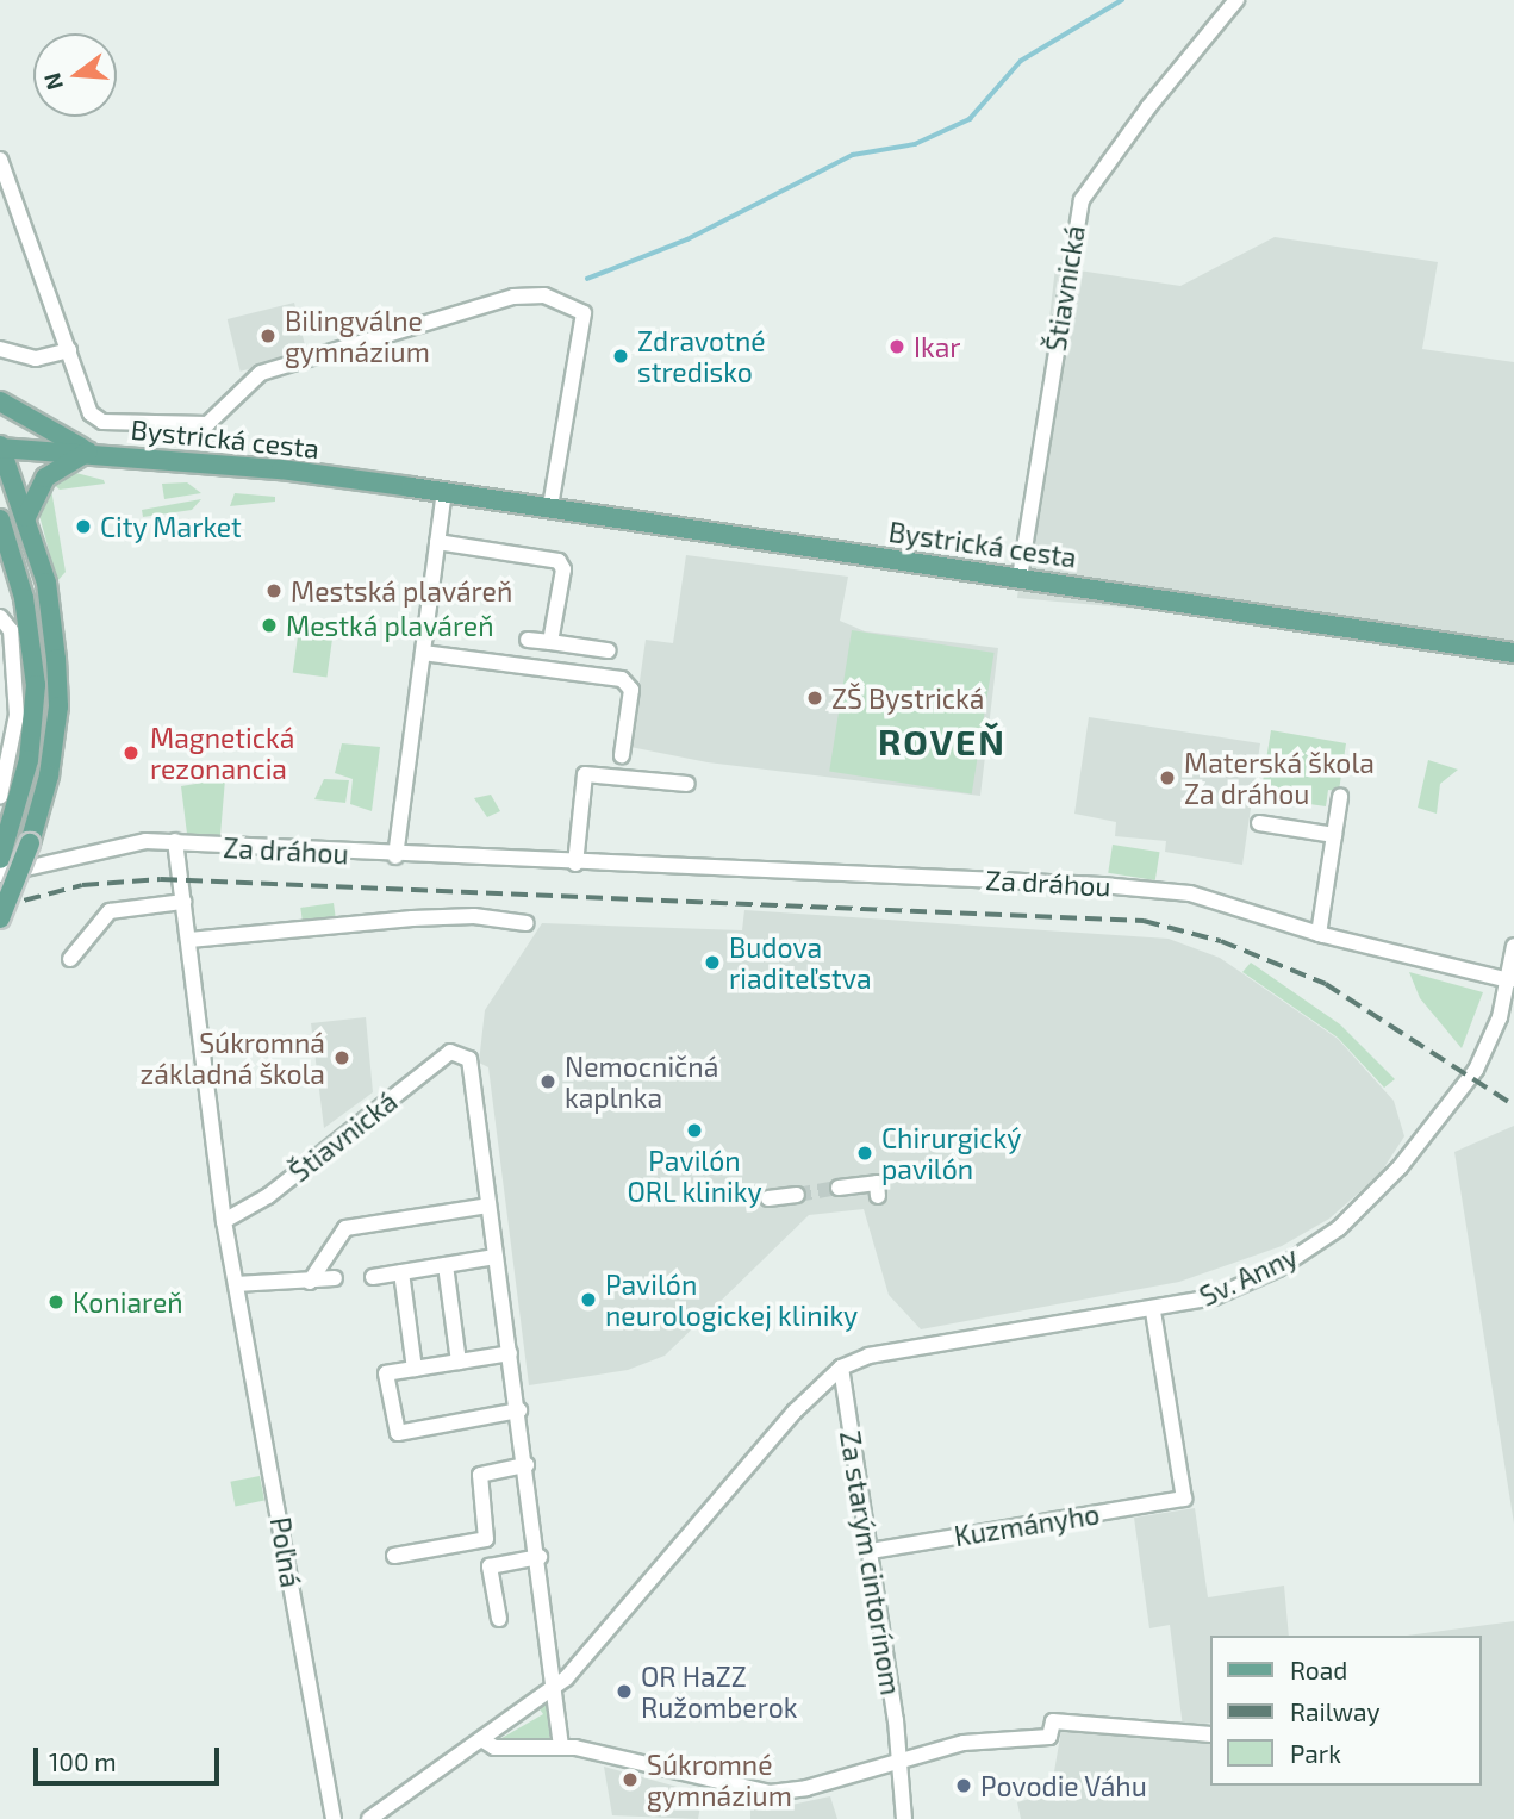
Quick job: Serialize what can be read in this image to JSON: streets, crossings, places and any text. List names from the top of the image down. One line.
{"streets":{"main road":["Bystrická cesta"],"street":["Štiavnická","Za dráhou","Sv. Anny","Kuzmányho","Poľná","Za starým cintorínom"]},"crossings":[["Štiavnická","Bystrická cesta"],["Štiavnická","Poľná"],["Za dráhou","Poľná"],["Sv. Anny","Kuzmányho"],["Sv. Anny","Za starým cintorínom"],["Kuzmányho","Za starým cintorínom"]],"districts":["ROVEŇ"],"places":["Bilingválne gymnázium","Ikar","Zdravotné stredisko","City Market","Mestská plaváreň","Mestká plaváreň","ZŠ Bystrická","Magnetická rezonancia","Materská škola Za dráhou","Budova riaditeľstva","Súkromná základná škola","Nemocničná kaplnka","Pavilón ORL kliniky","Chirurgický pavilón","Pavilón neurologickej kliniky","Koniareň","OR HaZZ Ružomberok","Súkromné gymnázium","Povodie Váhu"],"legend":["Road","Railway","Park"],"scale_bar":"100 m","north":"left"}
